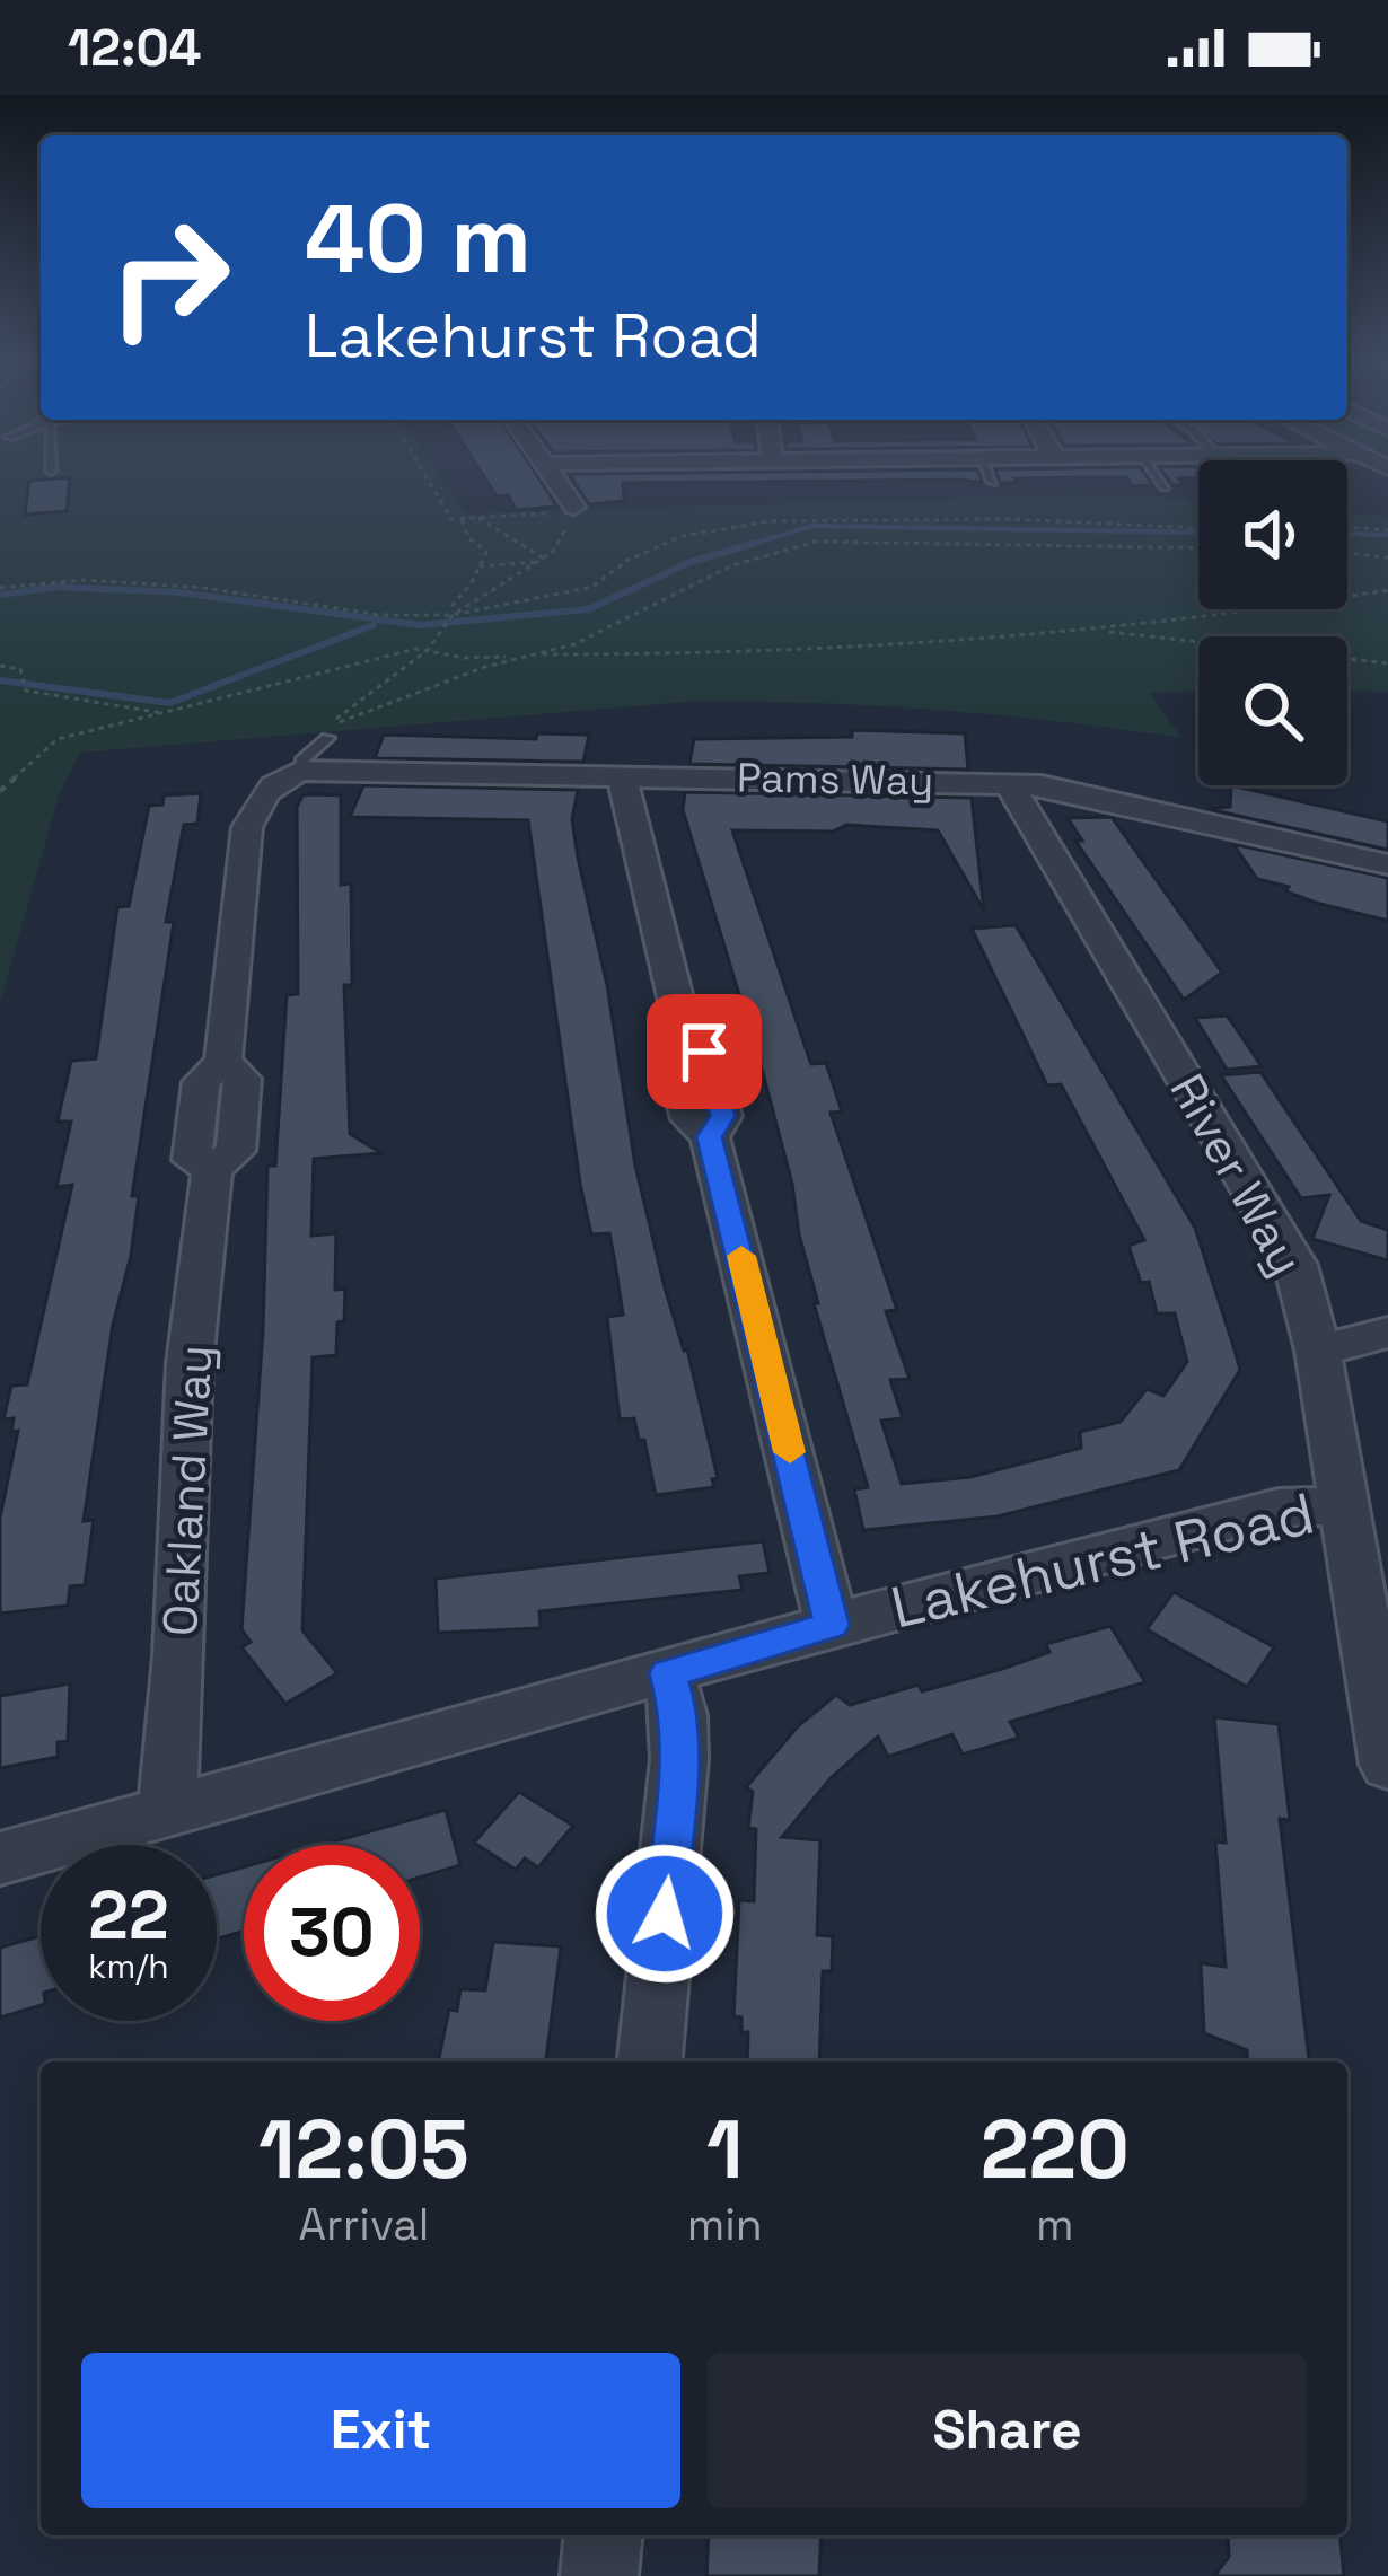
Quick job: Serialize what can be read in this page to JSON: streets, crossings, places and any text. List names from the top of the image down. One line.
{"streets":{"street":["Pams Way","River Way","Oakland Way","Lakehurst Road"]},"crossings":[["Pams Way","River Way"],["Pams Way","Oakland Way"],["River Way","Lakehurst Road"],["Oakland Way","Lakehurst Road"]],"page":{"status":"12:04","turn":["40 m","Lakehurst Road"],"speed":"22 km/h","limit":"30","eta":["12:05","Arrival","1","min","220","m"],"buttons":["Exit","Share"]}}
